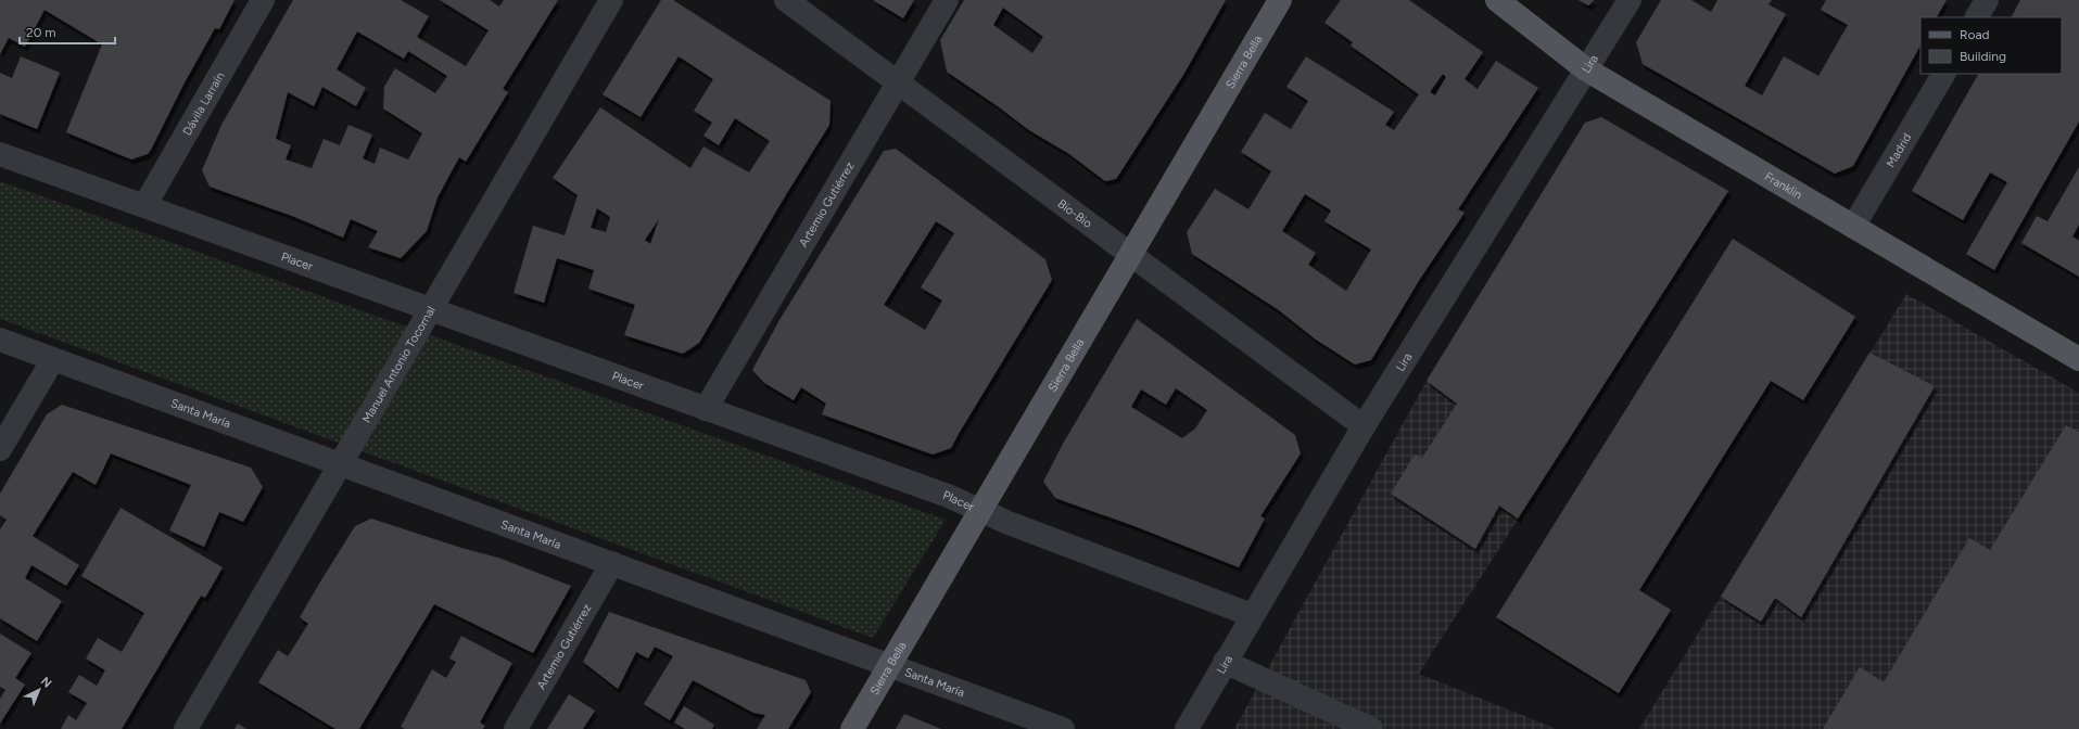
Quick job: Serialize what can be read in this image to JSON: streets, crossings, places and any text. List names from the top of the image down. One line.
{"streets":{"main road":["Sierra Bella","Franklin"],"street":["Lira","Dávila Larraín","Madrid","Artemio Gutiérrez","Bio-Bio","Placer","Manuel Antonio Tocornal","Santa María"]},"crossings":[["Sierra Bella","Bio-Bio"],["Sierra Bella","Placer"],["Sierra Bella","Santa María"],["Lira","Franklin"],["Lira","Bio-Bio"],["Lira","Placer"],["Dávila Larraín","Placer"],["Madrid","Franklin"],["Artemio Gutiérrez","Bio-Bio"],["Artemio Gutiérrez","Placer"],["Artemio Gutiérrez","Santa María"],["Placer","Manuel Antonio Tocornal"],["Manuel Antonio Tocornal","Santa María"]],"legend":["Road","Building"],"scale_bar":"20 m","north":"top right"}
